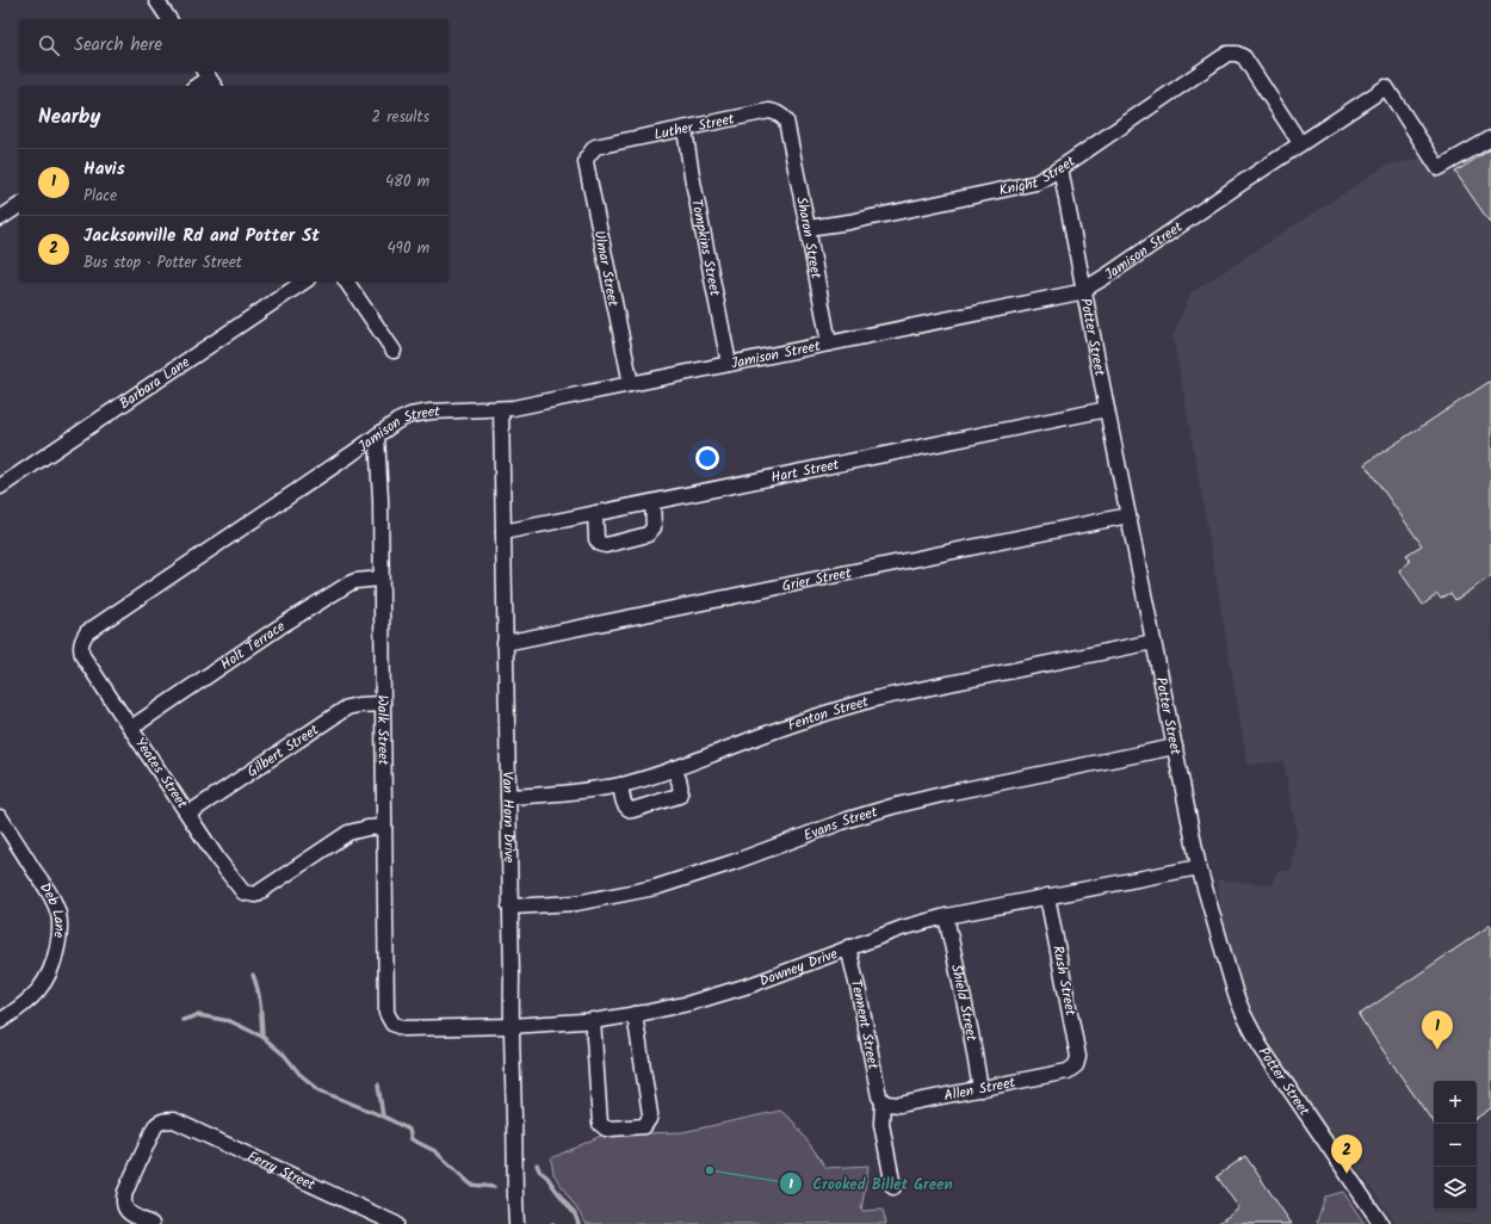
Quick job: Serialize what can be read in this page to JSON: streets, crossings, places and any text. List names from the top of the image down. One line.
{"streets":{"street":["Luther Street","Knight Street","Sharon Street","Tompkins Street","Jamison Street","Ulmar Street","Potter Street","Barbara Lane","Hart Street","Grier Street","Holt Terrace","Fenton Street","Walk Street","Gilbert Street","Yeates Street","Van Horn Drive","Evans Street","Deb Lane","Downey Drive","Rush Street","Shield Street","Tennent Street","Allen Street","Ferry Street"]},"crossings":[["Luther Street","Sharon Street"],["Luther Street","Tompkins Street"],["Luther Street","Ulmar Street"],["Knight Street","Sharon Street"],["Knight Street","Jamison Street"],["Knight Street","Potter Street"],["Sharon Street","Jamison Street"],["Tompkins Street","Jamison Street"],["Jamison Street","Ulmar Street"],["Jamison Street","Potter Street"],["Jamison Street","Walk Street"],["Jamison Street","Yeates Street"],["Jamison Street","Van Horn Drive"],["Potter Street","Hart Street"],["Potter Street","Grier Street"],["Potter Street","Fenton Street"],["Potter Street","Evans Street"],["Potter Street","Downey Drive"],["Hart Street","Van Horn Drive"],["Grier Street","Van Horn Drive"],["Holt Terrace","Walk Street"],["Holt Terrace","Yeates Street"],["Fenton Street","Van Horn Drive"],["Walk Street","Gilbert Street"],["Walk Street","Yeates Street"],["Walk Street","Downey Drive"],["Gilbert Street","Yeates Street"],["Van Horn Drive","Evans Street"],["Van Horn Drive","Downey Drive"],["Downey Drive","Rush Street"],["Downey Drive","Shield Street"],["Downey Drive","Tennent Street"],["Rush Street","Allen Street"],["Shield Street","Allen Street"],["Tennent Street","Allen Street"]],"places":["Crooked Billet Green"],"page":{"search":"Search here","heading":["Nearby","2 results"],"list":[{"mark":"1","name":"Havis","note":"Place","value":"480 m"},{"mark":"2","name":"Jacksonville Rd and Potter St","note":"Bus stop · Potter Street","value":"490 m"}],"pins":["1","2"],"map_buttons":["+","−"]}}
